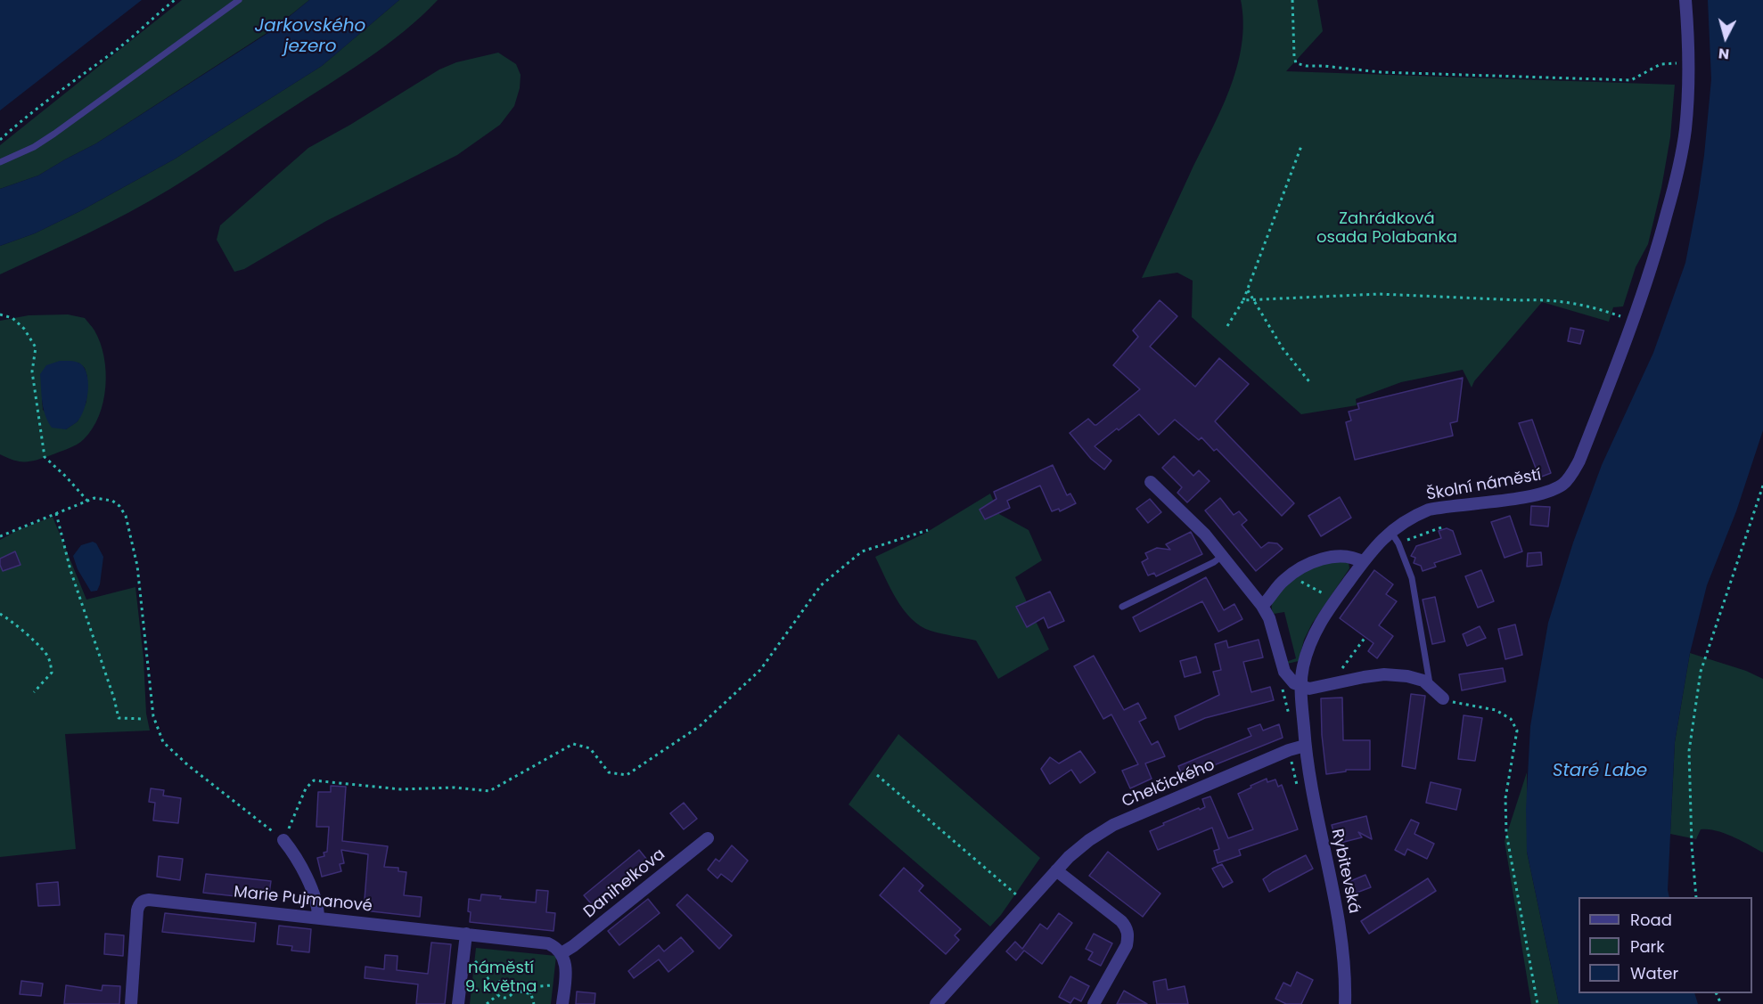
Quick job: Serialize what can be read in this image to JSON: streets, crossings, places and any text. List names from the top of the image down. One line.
{"streets":{"street":["Školní náměstí","Chelčického","Rybitevská","Danihelkova","Marie Pujmanové"]},"crossings":[["Školní náměstí","Rybitevská"],["Chelčického","Rybitevská"],["Danihelkova","Marie Pujmanové"]],"water":["Jarkovského jezero","Staré Labe"],"parks":["Zahrádková osada Polabanka","náměstí 9. května"],"legend":["Road","Park","Water"],"north":"bottom"}
